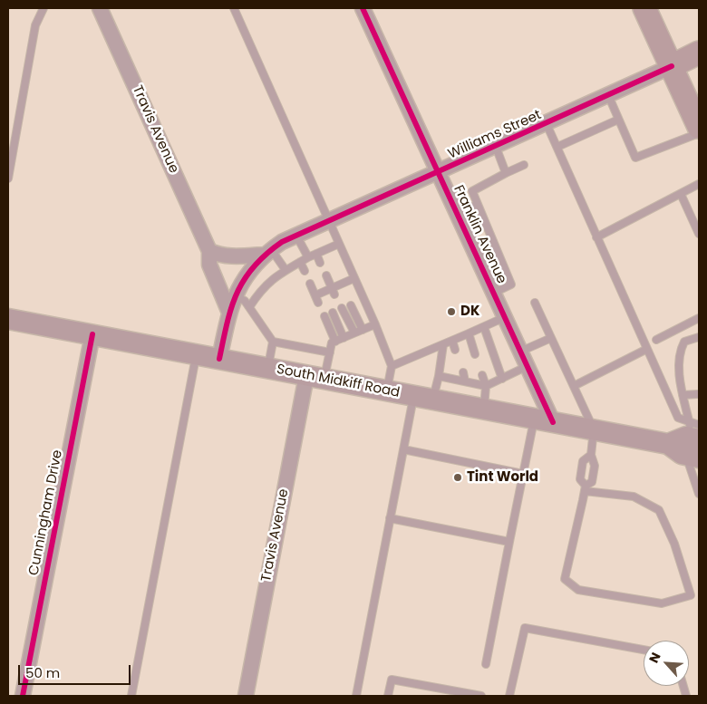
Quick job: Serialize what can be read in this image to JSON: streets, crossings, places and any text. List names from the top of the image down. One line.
{"streets":{"main road":["Williams Street","South Midkiff Road"],"street":["Travis Avenue","Franklin Avenue","Cunningham Drive"]},"crossings":[["Travis Avenue","South Midkiff Road"],["Williams Street","Franklin Avenue"],["Franklin Avenue","South Midkiff Road"],["South Midkiff Road","Cunningham Drive"]],"places":["DK","Tint World"],"scale_bar":"50 m","north":"top left"}
